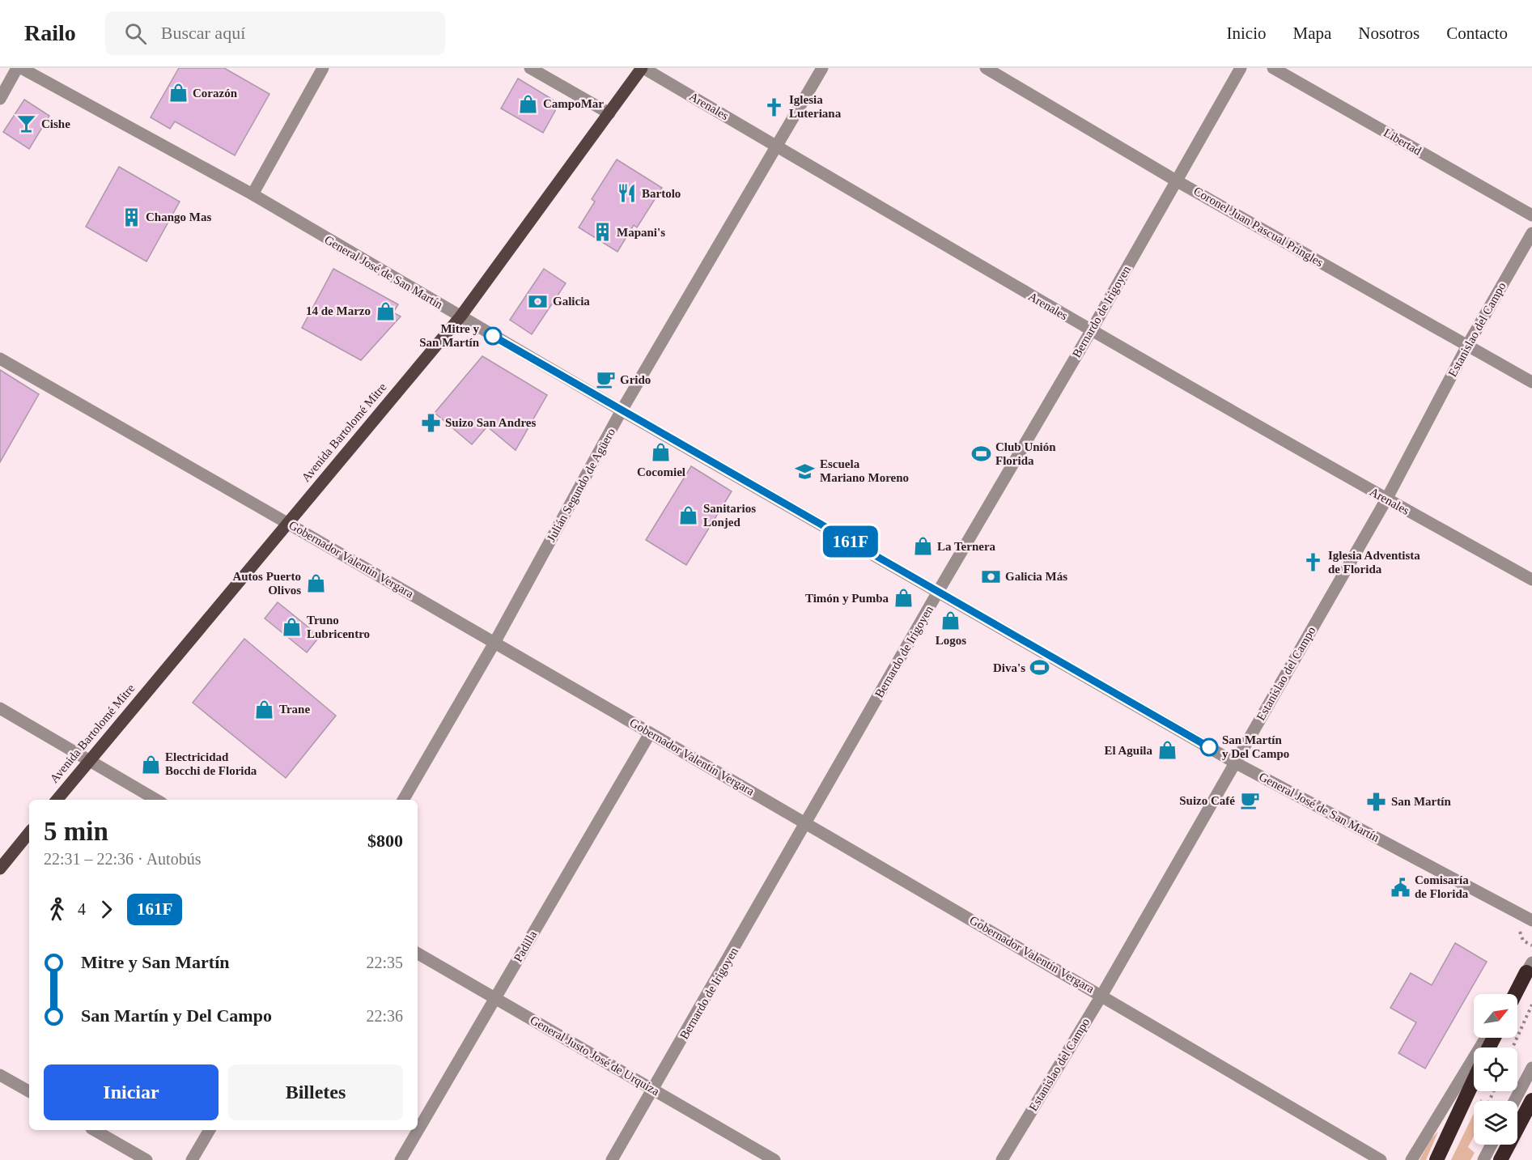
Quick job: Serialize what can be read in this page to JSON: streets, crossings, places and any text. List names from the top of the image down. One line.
{"streets":{"main road":["Avenida Bartolomé Mitre"],"street":["Arenales","Libertad","Coronel Juan Pascual Pringles","General José de San Martín","Bernardo de Irigoyen","Estanislao del Campo","Julián Segundo de Agüero","Gobernador Valentín Vergara","Padilla","General Justo José de Urquiza"]},"crossings":[["Arenales","Bernardo de Irigoyen"],["Arenales","Estanislao del Campo"],["Arenales","Avenida Bartolomé Mitre"],["Arenales","Julián Segundo de Agüero"],["Coronel Juan Pascual Pringles","Bernardo de Irigoyen"],["Coronel Juan Pascual Pringles","Estanislao del Campo"],["General José de San Martín","Bernardo de Irigoyen"],["General José de San Martín","Estanislao del Campo"],["General José de San Martín","Avenida Bartolomé Mitre"],["General José de San Martín","Julián Segundo de Agüero"],["Bernardo de Irigoyen","Gobernador Valentín Vergara"],["Bernardo de Irigoyen","General Justo José de Urquiza"],["Estanislao del Campo","Gobernador Valentín Vergara"],["Avenida Bartolomé Mitre","Gobernador Valentín Vergara"],["Julián Segundo de Agüero","Gobernador Valentín Vergara"],["Gobernador Valentín Vergara","Padilla"],["Padilla","General Justo José de Urquiza"]],"places":{"shop":["Corazón","CampoMar","14 de Marzo","Cocomiel","Sanitarios Lonjed","La Ternera","Autos Puerto Olivos","Timón y Pumba","Logos","Truno Lubricentro","Trane","El Aguila","Electricidad Bocchi de Florida"],"church":["Iglesia Luteriana","Iglesia Adventista de Florida"],"bar":["Cishe"],"restaurant":["Bartolo"],"building":["Chango Mas","Mapani's"],"bank":["Galicia","Galicia Más"],"other":["Mitre y San Martín","San Martín y Del Campo"],"cafe":["Grido","Suizo Café"],"pharmacy":["Suizo San Andres","San Martín"],"sports":["Club Unión Florida","Diva's"],"school or university":["Escuela Mariano Moreno"],"public building":["Comisaría de Florida"]},"lines":["bus line 161F"],"north":"top right","page":{"header":"Railo","search":"Buscar aquí","nav":["Inicio","Mapa","Nosotros","Contacto"],"on_map":"161F","heading":["5 min","22:31 – 22:36 · Autobús","$800"],"legs":["4","161F"],"list":[{"name":"Mitre y San Martín","value":"22:35"},{"name":"San Martín y Del Campo","value":"22:36"}],"buttons":["Iniciar","Billetes"]}}
